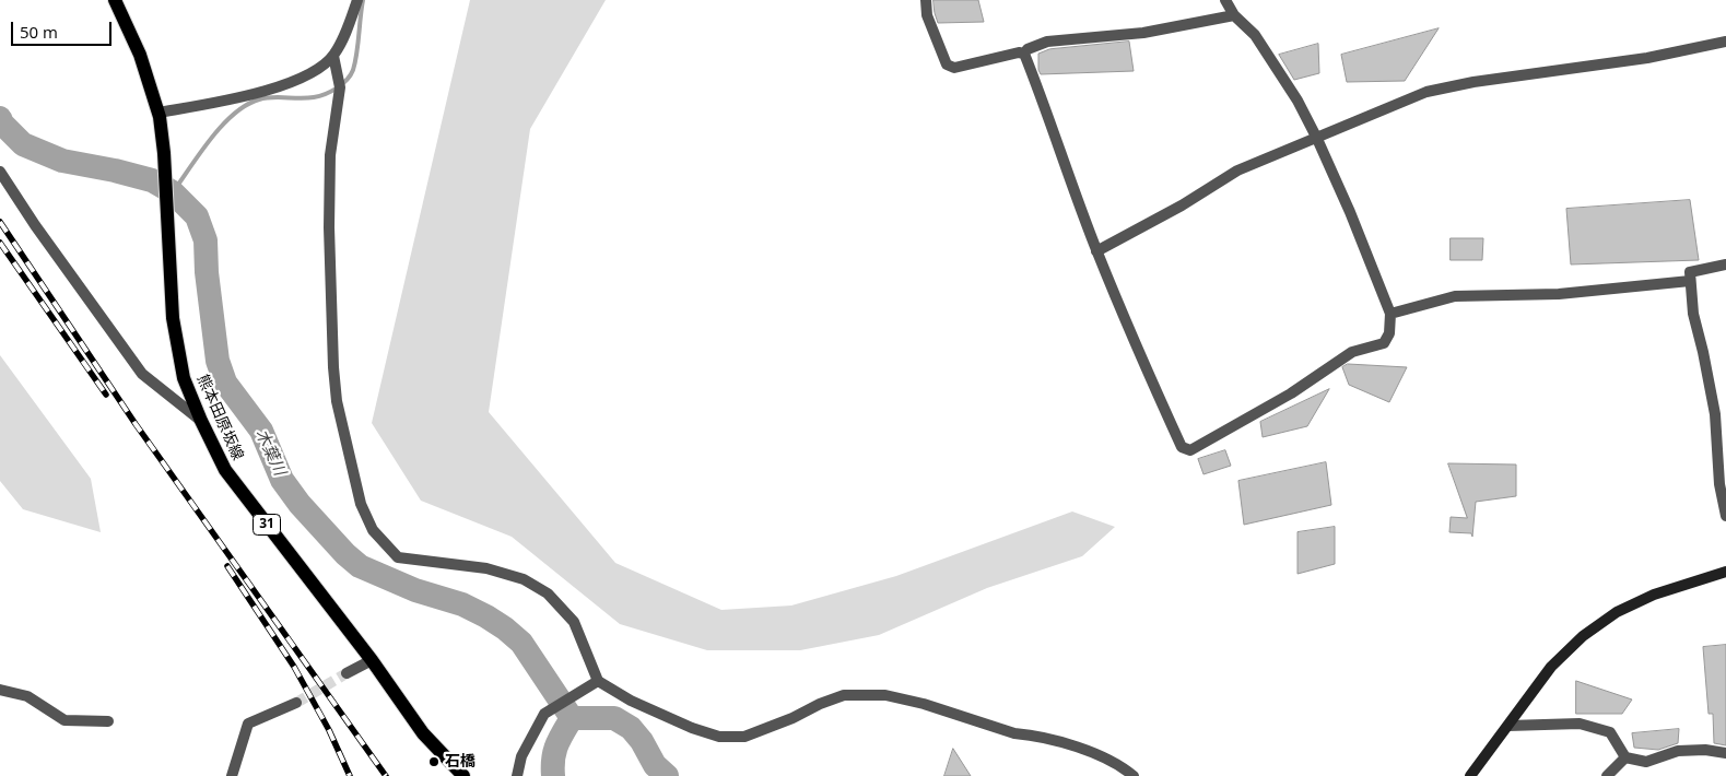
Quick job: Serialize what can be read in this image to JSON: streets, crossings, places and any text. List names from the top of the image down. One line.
{"streets":{"main road":["熊本田原坂線","31"]},"water":["木葉川"],"places":["石橋"],"scale_bar":"50 m"}
